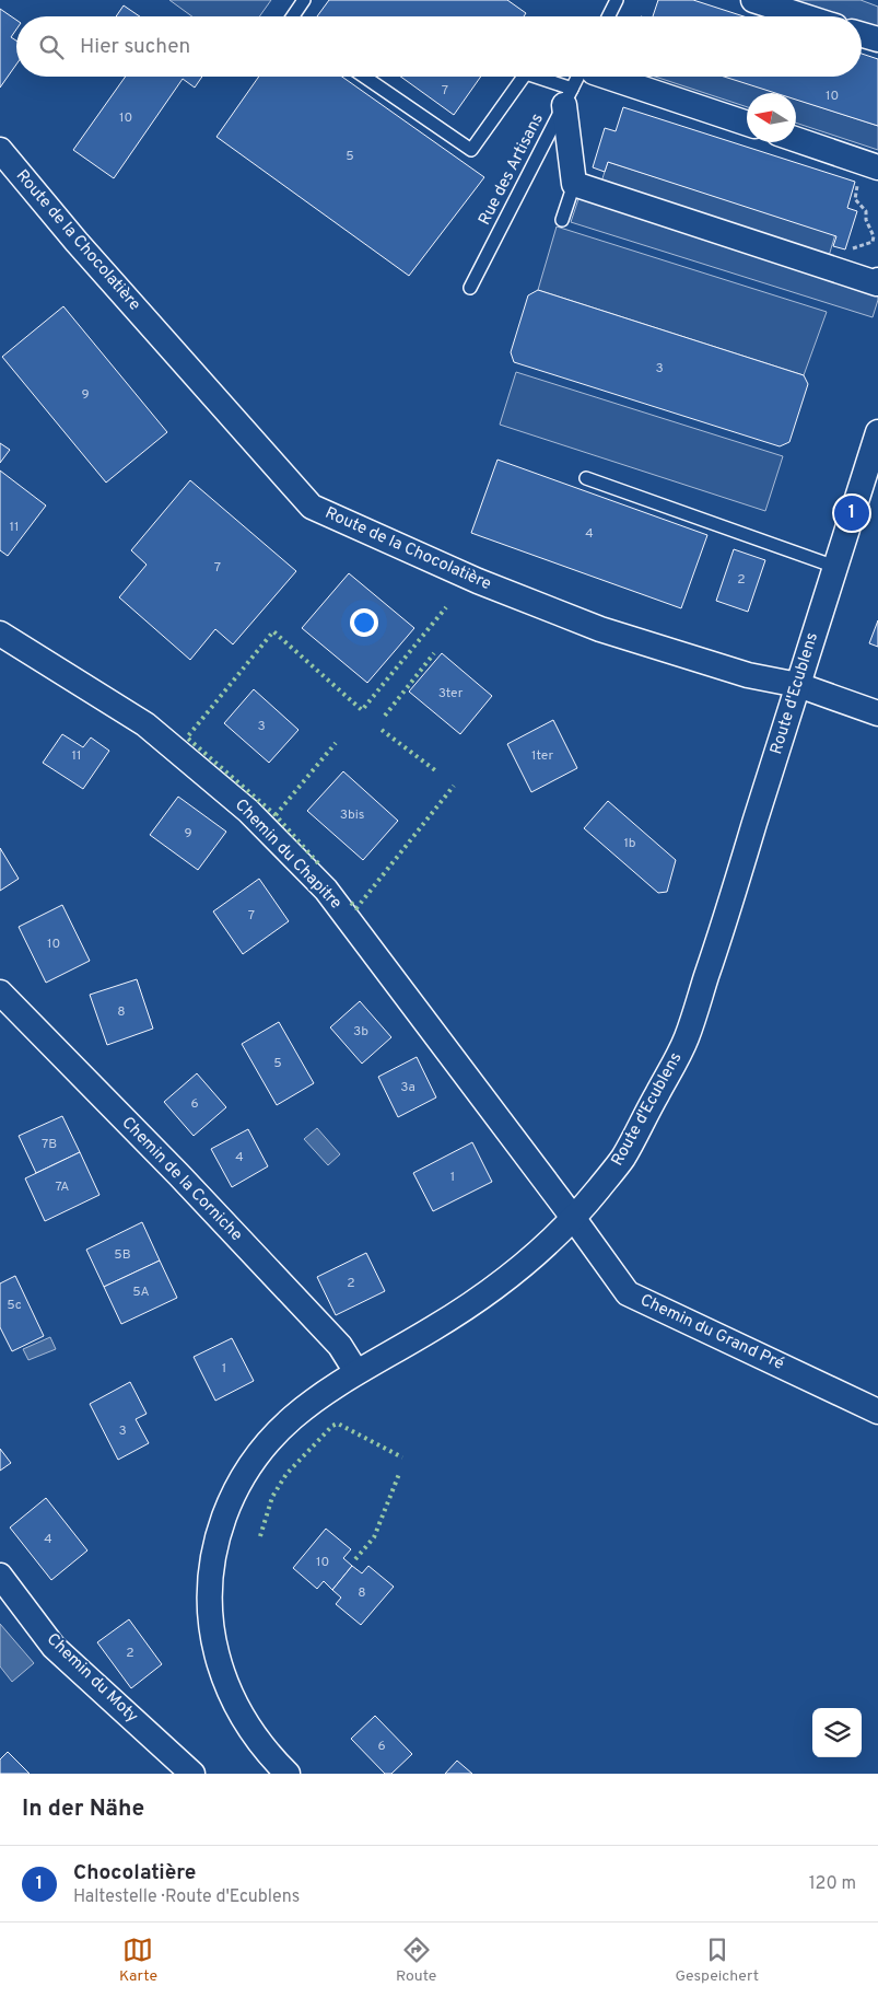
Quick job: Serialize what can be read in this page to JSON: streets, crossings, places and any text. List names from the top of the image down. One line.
{"streets":{"street":["Route de la Chocolatière","Route d'Ecublens","Chemin du Chapitre","Chemin de la Corniche","Chemin du Grand Pré","Chemin du Moty"],"lane":["Rue des Artisans"]},"crossings":[["Route de la Chocolatière","Route d'Ecublens"],["Route d'Ecublens","Chemin du Chapitre"],["Route d'Ecublens","Chemin de la Corniche"],["Route d'Ecublens","Chemin du Grand Pré"],["Chemin du Chapitre","Chemin du Grand Pré"]],"house_numbers":["7","10","10","5","3","9","11","4","7","2","3ter","3","11","1ter","3bis","9","1b","7","10","8","3b","5","3a","6","7B","4","1","7A","5B","2","5A","5c","1","3","4","10","8","2","6"],"north":"left","page":{"search":"Hier suchen","pins":"1","heading":"In der Nähe","list":[{"mark":"1","name":"Chocolatière","note":"Haltestelle · Route d'Ecublens","value":"120 m"}],"nav":["Karte","Route","Gespeichert"]}}
